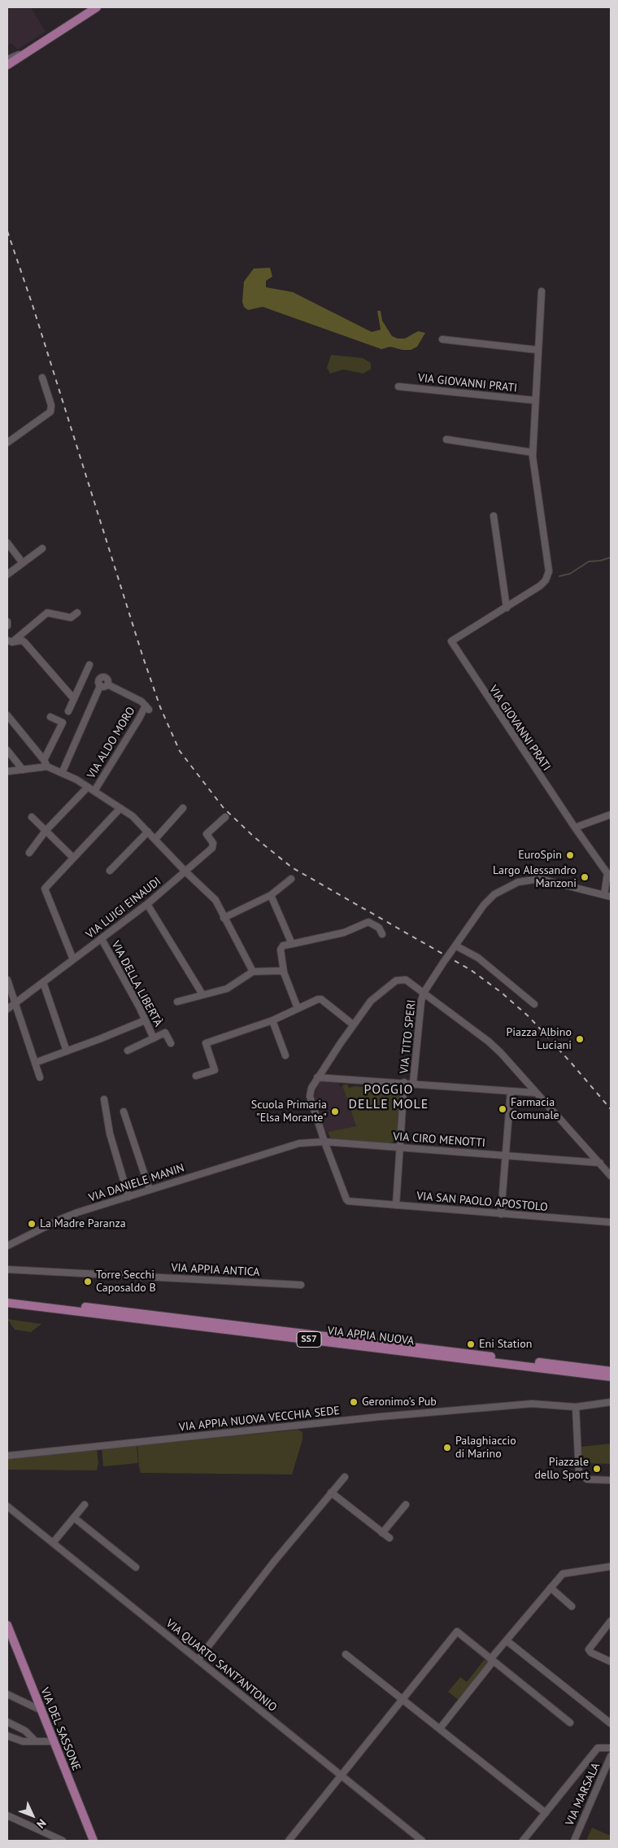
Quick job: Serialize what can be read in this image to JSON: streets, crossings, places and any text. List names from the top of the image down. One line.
{"streets":{"main road":["VIA APPIA NUOVA","SS7","VIA DEL SASSONE"],"street":["VIA GIOVANNI PRATI","VIA ALDO MORO","VIA LUIGI EINAUDI","VIA DELLA LIBERTÀ","VIA TITO SPERI","VIA CIRO MENOTTI","VIA DANIELE MANIN","VIA SAN PAOLO APOSTOLO","VIA APPIA ANTICA","VIA APPIA NUOVA VECCHIA SEDE","VIA QUARTO SANT'ANTONIO","VIA MARSALA"]},"crossings":[["VIA ALDO MORO","VIA LUIGI EINAUDI"],["VIA LUIGI EINAUDI","VIA DELLA LIBERTÀ"],["VIA TITO SPERI","VIA CIRO MENOTTI"],["VIA TITO SPERI","VIA SAN PAOLO APOSTOLO"],["VIA CIRO MENOTTI","VIA DANIELE MANIN"],["VIA CIRO MENOTTI","VIA SAN PAOLO APOSTOLO"]],"districts":["POGGIO DELLE MOLE"],"places":["EuroSpin","Largo Alessandro Manzoni","Piazza Albino Luciani","Farmacia Comunale","Scuola Primaria \"Elsa Morante\"","La Madre Paranza","Torre Secchi Caposaldo B","Eni Station","Geronimo's Pub","Palaghiaccio di Marino","Piazzale dello Sport"],"north":"bottom right"}
